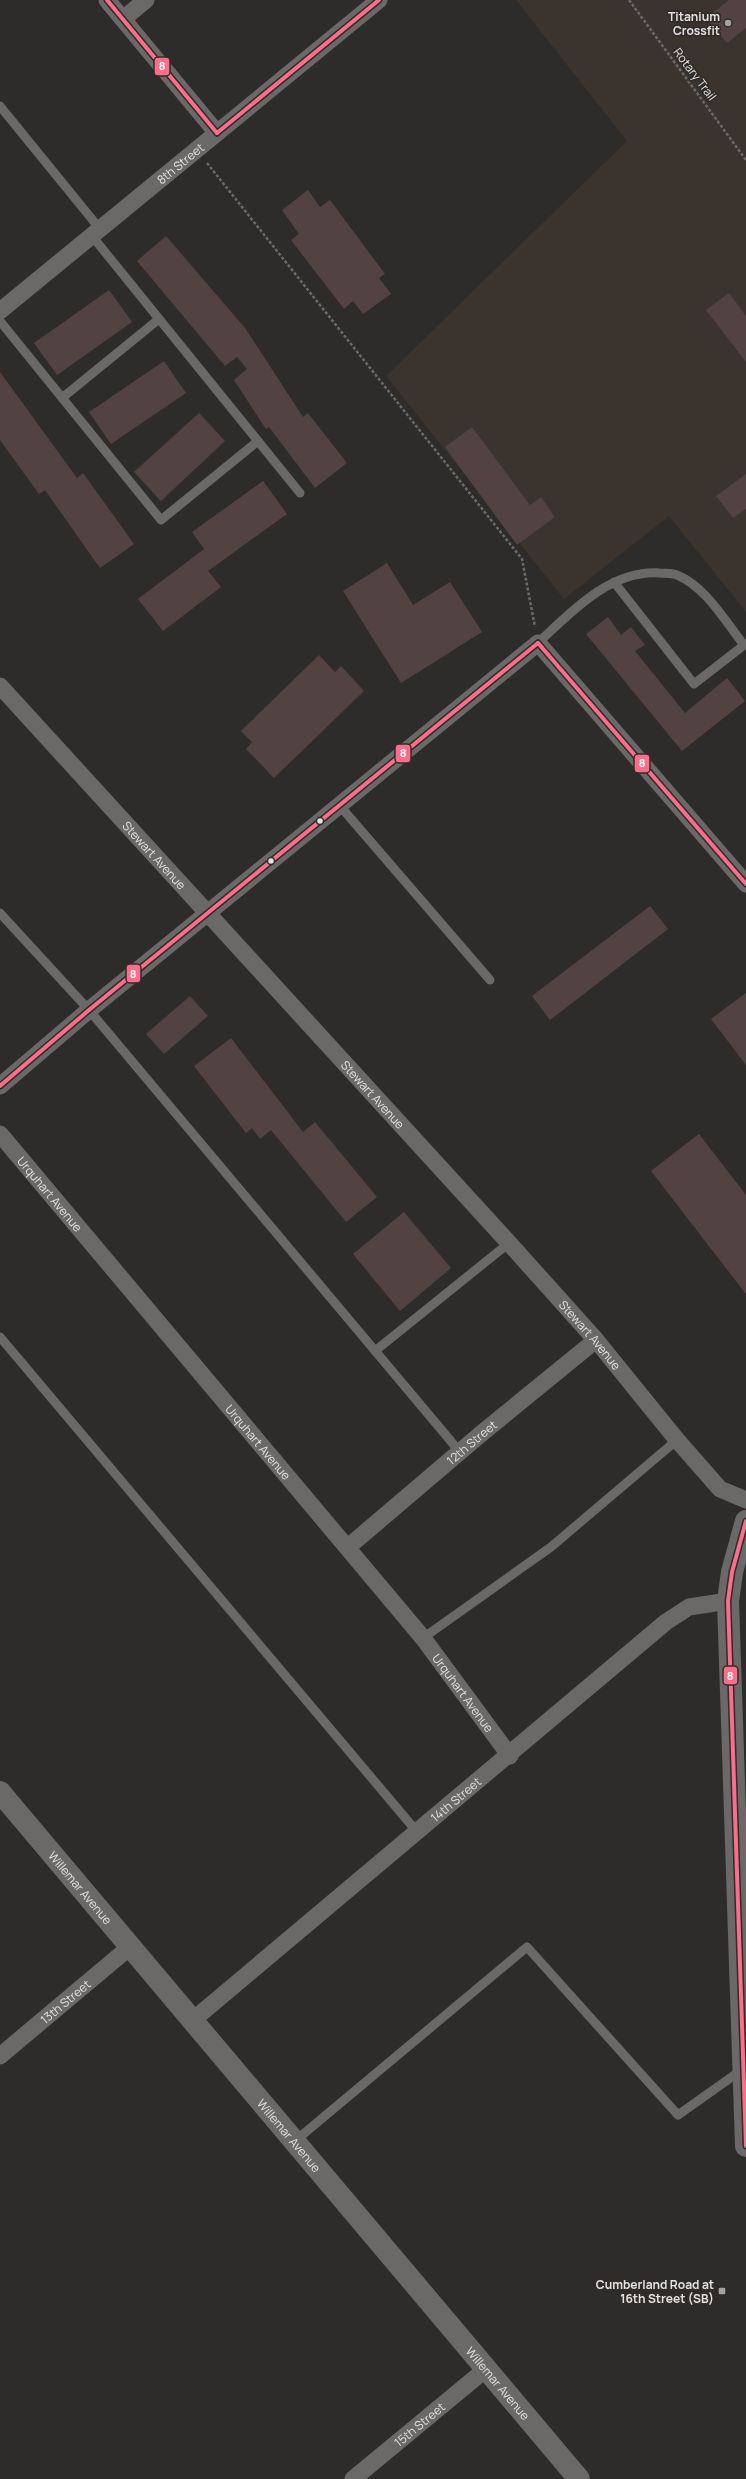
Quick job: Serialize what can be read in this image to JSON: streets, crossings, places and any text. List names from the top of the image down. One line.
{"streets":{"street":["8th Street","Stewart Avenue","Urquhart Avenue","12th Street","14th Street","Willemar Avenue","13th Street","15th Street"],"path":["Rotary Trail"]},"crossings":[["Stewart Avenue","12th Street"],["Urquhart Avenue","12th Street"],["Urquhart Avenue","14th Street"],["14th Street","Willemar Avenue"],["Willemar Avenue","13th Street"],["Willemar Avenue","15th Street"]],"places":{"other":["Titanium Crossfit"],"transit":["Cumberland Road at 16th Street (SB)"]},"lines":["transit line 8"]}
